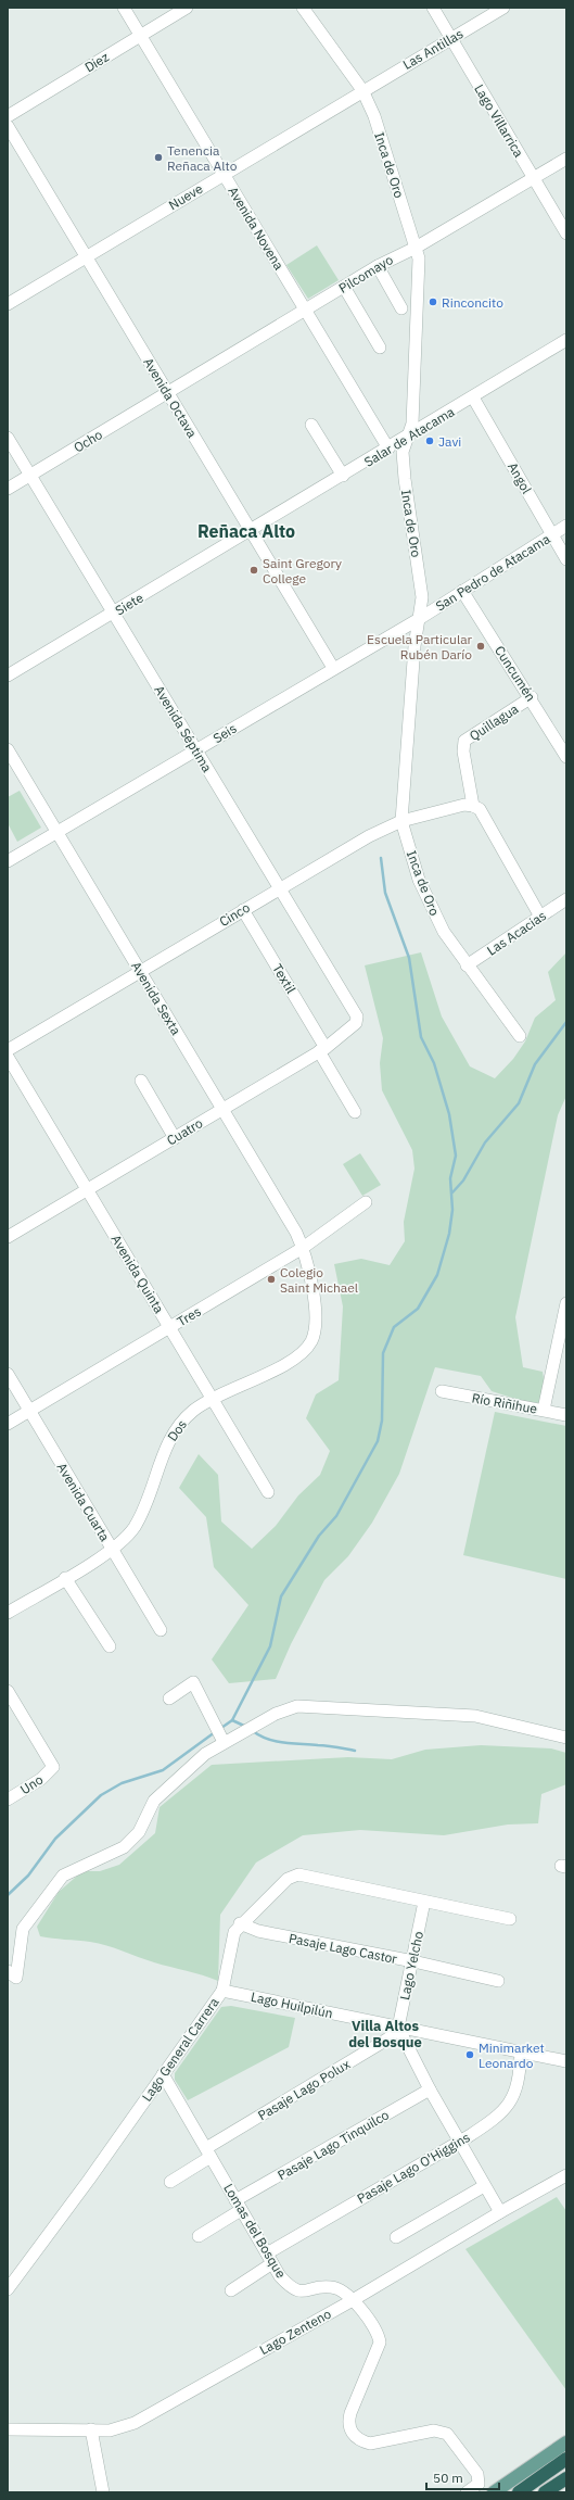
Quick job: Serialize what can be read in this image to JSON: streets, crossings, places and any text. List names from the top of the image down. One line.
{"streets":{"street":["Las Antillas","Diez","Lago Villarrica","Inca de Oro","Nueve","Avenida Novena","Pilcomayo","Avenida Octava","Salar de Atacama","Ocho","Angol","San Pedro de Atacama","Siete","Cuncumén","Quillagua","Avenida Séptima","Seis","Cinco","Las Acacias","Textil","Avenida Sexta","Cuatro","Avenida Quinta","Tres","Río Riñihue","Dos","Avenida Cuarta","Uno","Pasaje Lago Castor","Lago Yelcho","Lago Huilpilún","Lago General Carrera","Pasaje Lago Polux","Pasaje Lago Tinquilco","Pasaje Lago O'Higgins","Lomas del Bosque","Lago Zenteno"]},"crossings":[["Las Antillas","Lago Villarrica"],["Las Antillas","Inca de Oro"],["Las Antillas","Nueve"],["Diez","Avenida Novena"],["Lago Villarrica","Pilcomayo"],["Inca de Oro","Nueve"],["Inca de Oro","Pilcomayo"],["Inca de Oro","Salar de Atacama"],["Inca de Oro","San Pedro de Atacama"],["Inca de Oro","Seis"],["Inca de Oro","Cinco"],["Inca de Oro","Las Acacias"],["Nueve","Avenida Novena"],["Nueve","Avenida Octava"],["Avenida Novena","Pilcomayo"],["Avenida Novena","Salar de Atacama"],["Pilcomayo","Avenida Octava"],["Pilcomayo","Ocho"],["Avenida Octava","Salar de Atacama"],["Avenida Octava","Ocho"],["Avenida Octava","Siete"],["Avenida Octava","Seis"],["Salar de Atacama","Angol"],["Salar de Atacama","Siete"],["Ocho","Avenida Séptima"],["Angol","San Pedro de Atacama"],["San Pedro de Atacama","Cuncumén"],["San Pedro de Atacama","Seis"],["Siete","Avenida Séptima"],["Cuncumén","Quillagua"],["Quillagua","Cinco"],["Avenida Séptima","Seis"],["Avenida Séptima","Cinco"],["Avenida Séptima","Cuatro"],["Seis","Avenida Sexta"],["Cinco","Textil"],["Cinco","Avenida Sexta"],["Textil","Cuatro"],["Avenida Sexta","Cuatro"],["Avenida Sexta","Tres"],["Avenida Sexta","Dos"],["Cuatro","Avenida Quinta"],["Avenida Quinta","Tres"],["Avenida Quinta","Dos"],["Tres","Dos"],["Tres","Avenida Cuarta"],["Dos","Avenida Cuarta"],["Pasaje Lago Castor","Lago Yelcho"],["Pasaje Lago Castor","Lago General Carrera"],["Lago Yelcho","Lago Huilpilún"],["Lago Yelcho","Lago General Carrera"],["Lago Yelcho","Pasaje Lago Polux"],["Lago Huilpilún","Lago General Carrera"],["Lago Huilpilún","Pasaje Lago Polux"],["Lago Huilpilún","Pasaje Lago O'Higgins"],["Lago General Carrera","Lomas del Bosque"],["Pasaje Lago Polux","Lomas del Bosque"],["Pasaje Lago Tinquilco","Lomas del Bosque"],["Pasaje Lago O'Higgins","Lomas del Bosque"],["Lomas del Bosque","Lago Zenteno"]],"districts":["Reñaca Alto","Villa Altos del Bosque"],"places":["Tenencia Reñaca Alto","Rinconcito","Javi","Saint Gregory College","Escuela Particular Rubén Darío","Colegio Saint Michael","Minimarket Leonardo"],"scale_bar":"50 m"}
